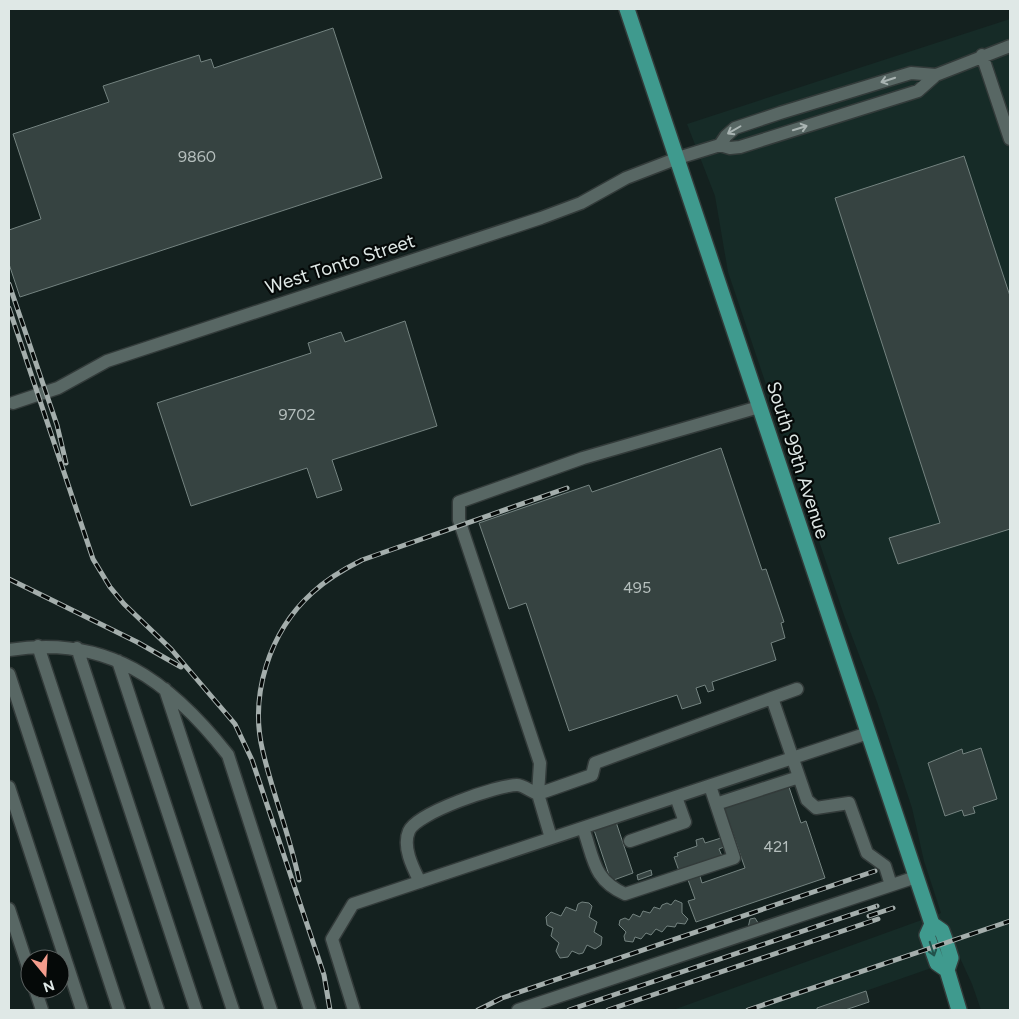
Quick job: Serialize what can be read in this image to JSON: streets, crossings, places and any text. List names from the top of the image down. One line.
{"streets":{"main road":["South 99th Avenue"],"street":["West Tonto Street"]},"crossings":[["West Tonto Street","South 99th Avenue"]],"house_numbers":["9860","9702","495","421"],"north":"bottom"}
